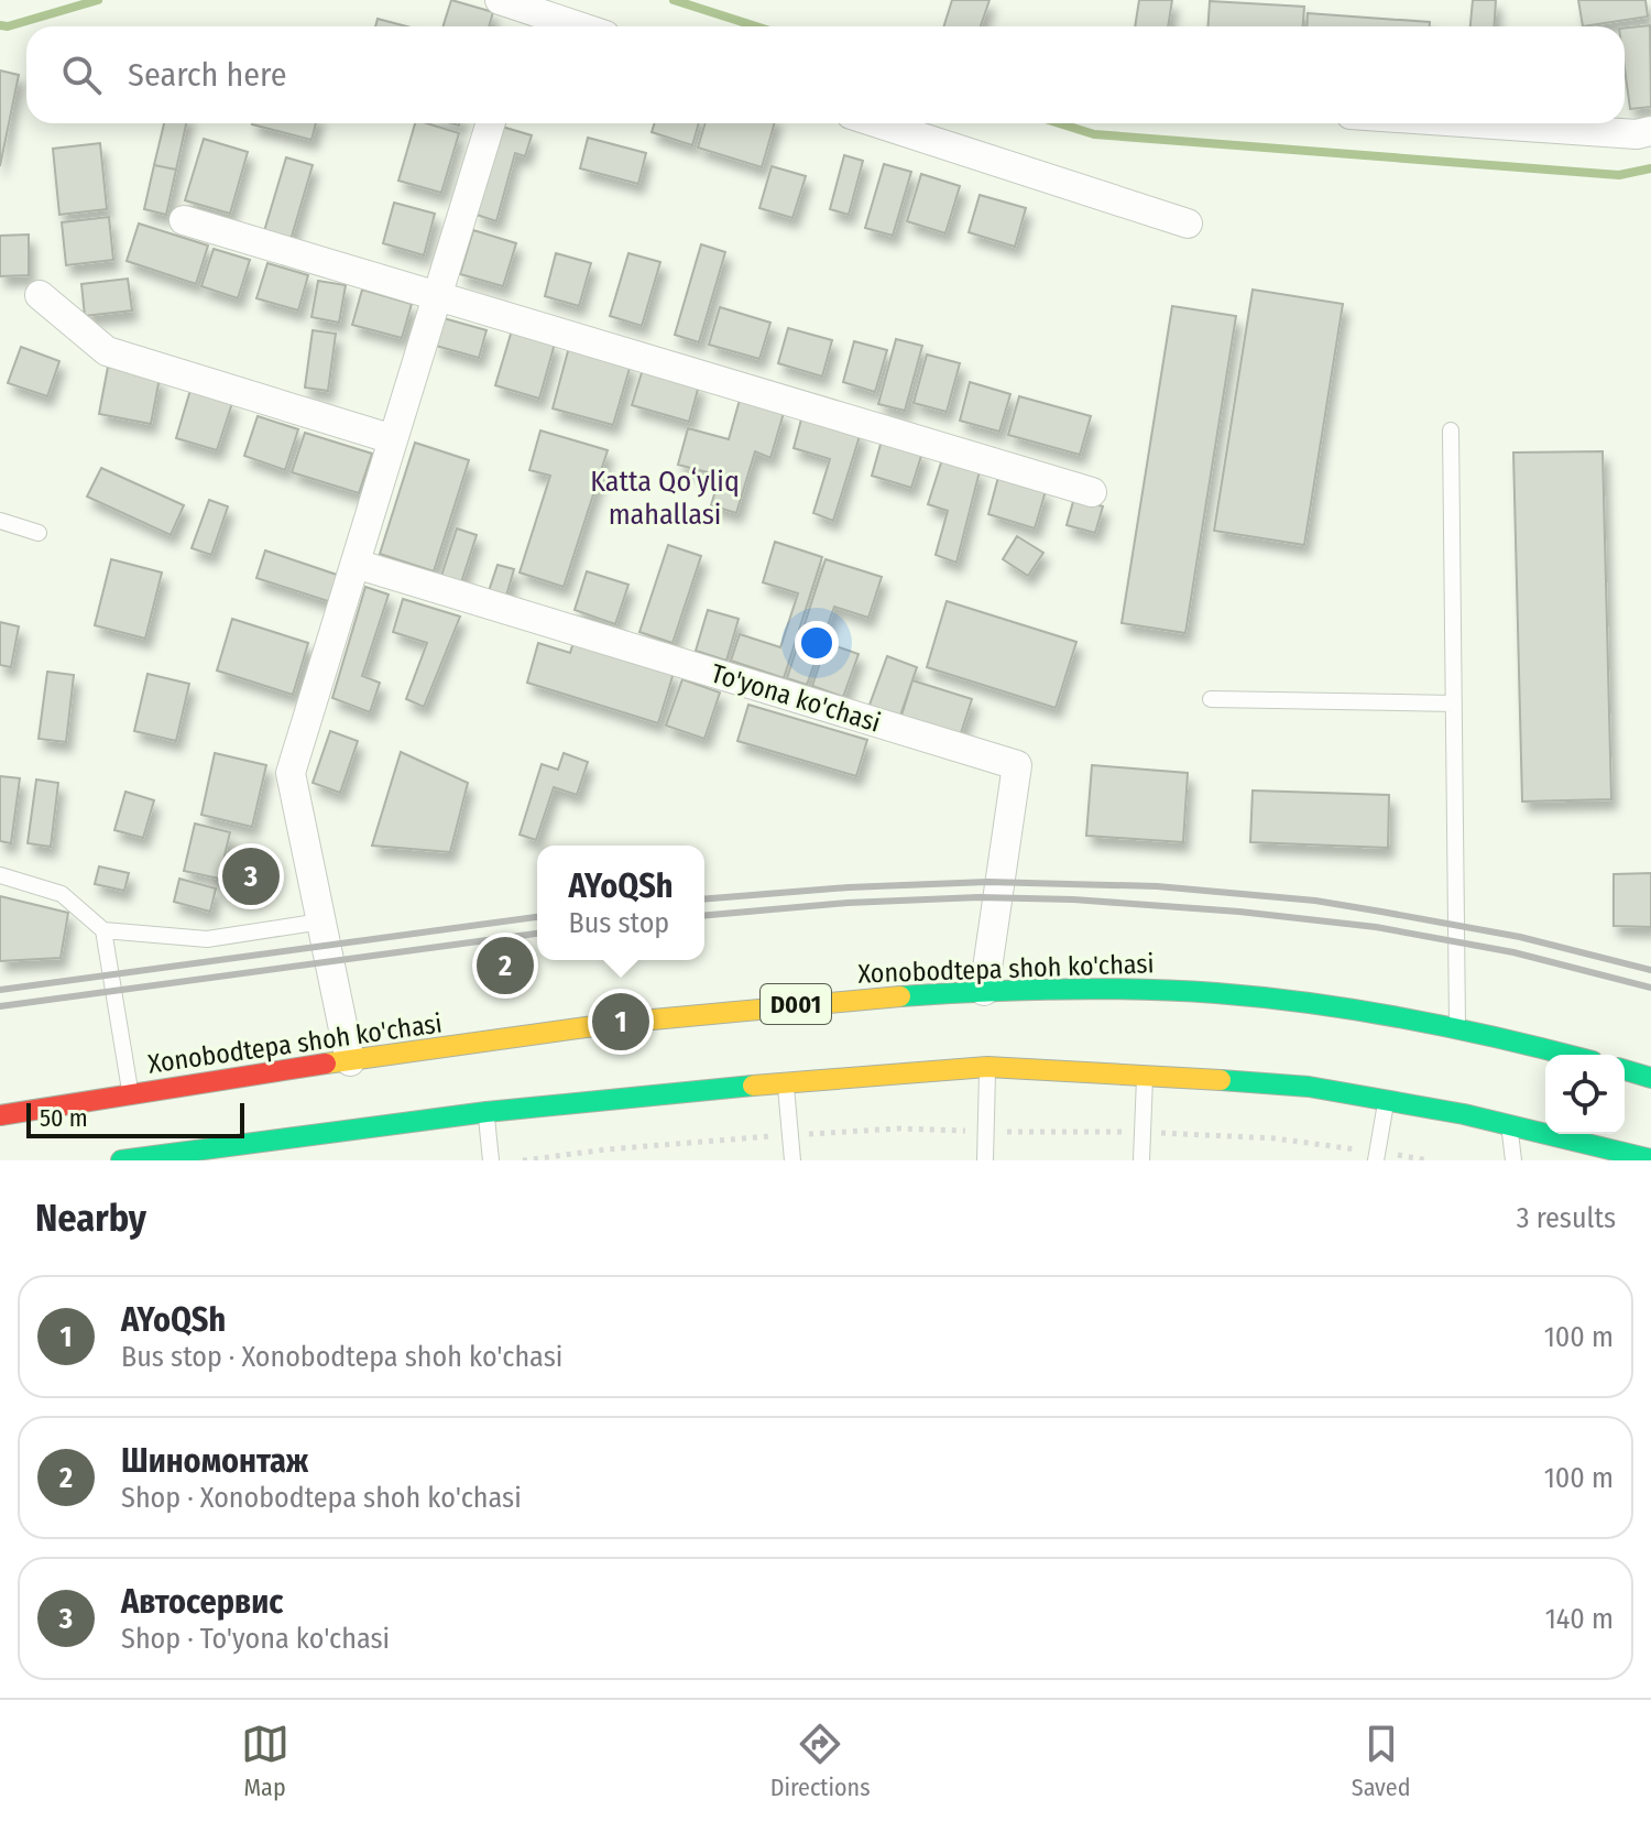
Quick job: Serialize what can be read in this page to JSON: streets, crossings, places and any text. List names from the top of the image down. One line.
{"streets":{"highway":["Xonobodtepa shoh ko'chasi","D001"],"street":["To'yona ko'chasi"]},"crossings":[["To'yona ko'chasi","Xonobodtepa shoh ko'chasi"]],"districts":["Katta Qoʻyliq mahallasi"],"scale_bar":"50 m","page":{"search":"Search here","pins":["3","2","1"],"popup":["AYoQSh","Bus stop"],"scale":"50 m","heading":["Nearby","3 results"],"list":[{"mark":"1","name":"AYoQSh","note":"Bus stop · Xonobodtepa shoh ko'chasi","value":"100 m"},{"mark":"2","name":"Шиномонтаж","note":"Shop · Xonobodtepa shoh ko'chasi","value":"100 m"},{"mark":"3","name":"Автосервис","note":"Shop · To'yona ko'chasi","value":"140 m"}],"nav":["Map","Directions","Saved"]}}
